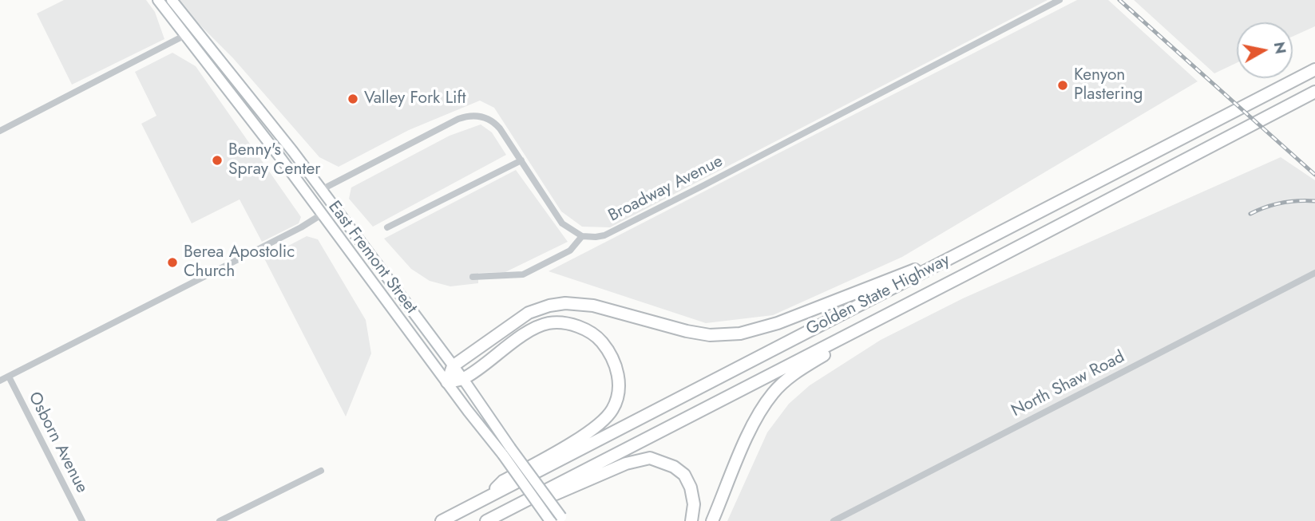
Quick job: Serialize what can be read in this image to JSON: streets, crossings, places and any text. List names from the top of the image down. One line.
{"streets":{"highway":["Golden State Highway"],"main road":["East Fremont Street"],"street":["Broadway Avenue","North Shaw Road","Osborn Avenue"]},"places":["Kenyon Plastering","Valley Fork Lift","Benny's Spray Center","Berea Apostolic Church"],"north":"right"}
